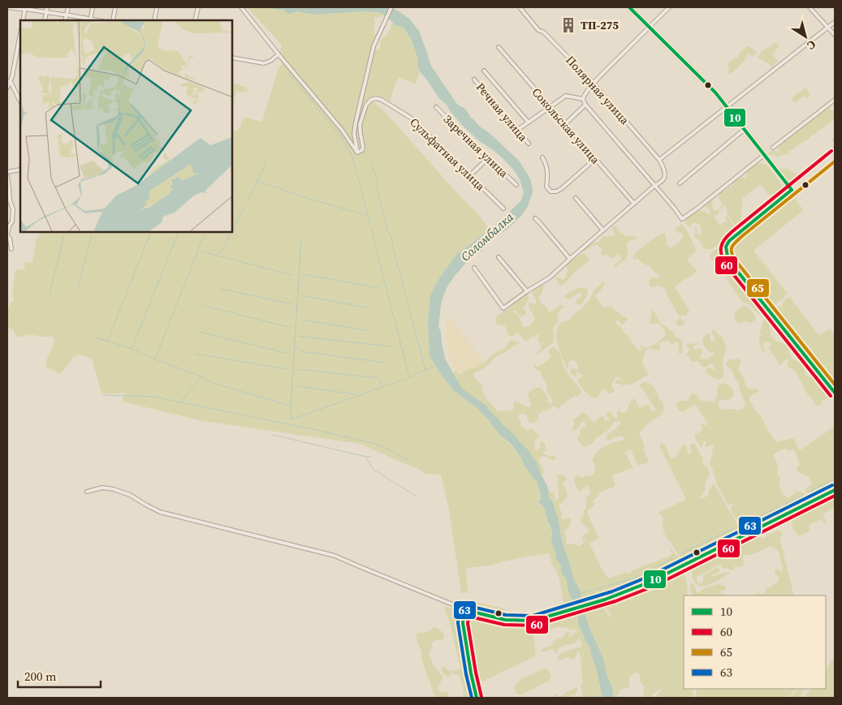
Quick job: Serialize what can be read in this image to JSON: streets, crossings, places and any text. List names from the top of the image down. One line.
{"streets":{"street":["Полярная улица","Речная улица","Сокольская улица","Заречная улица","Сульфатная улица"]},"water":["Соломбалка"],"places":{"building":["ТП-275"]},"lines":["transit line 10","transit line 60","transit line 65","transit line 63"],"legend":["10","60","65","63"],"scale_bar":"200 m","north":"bottom right"}
